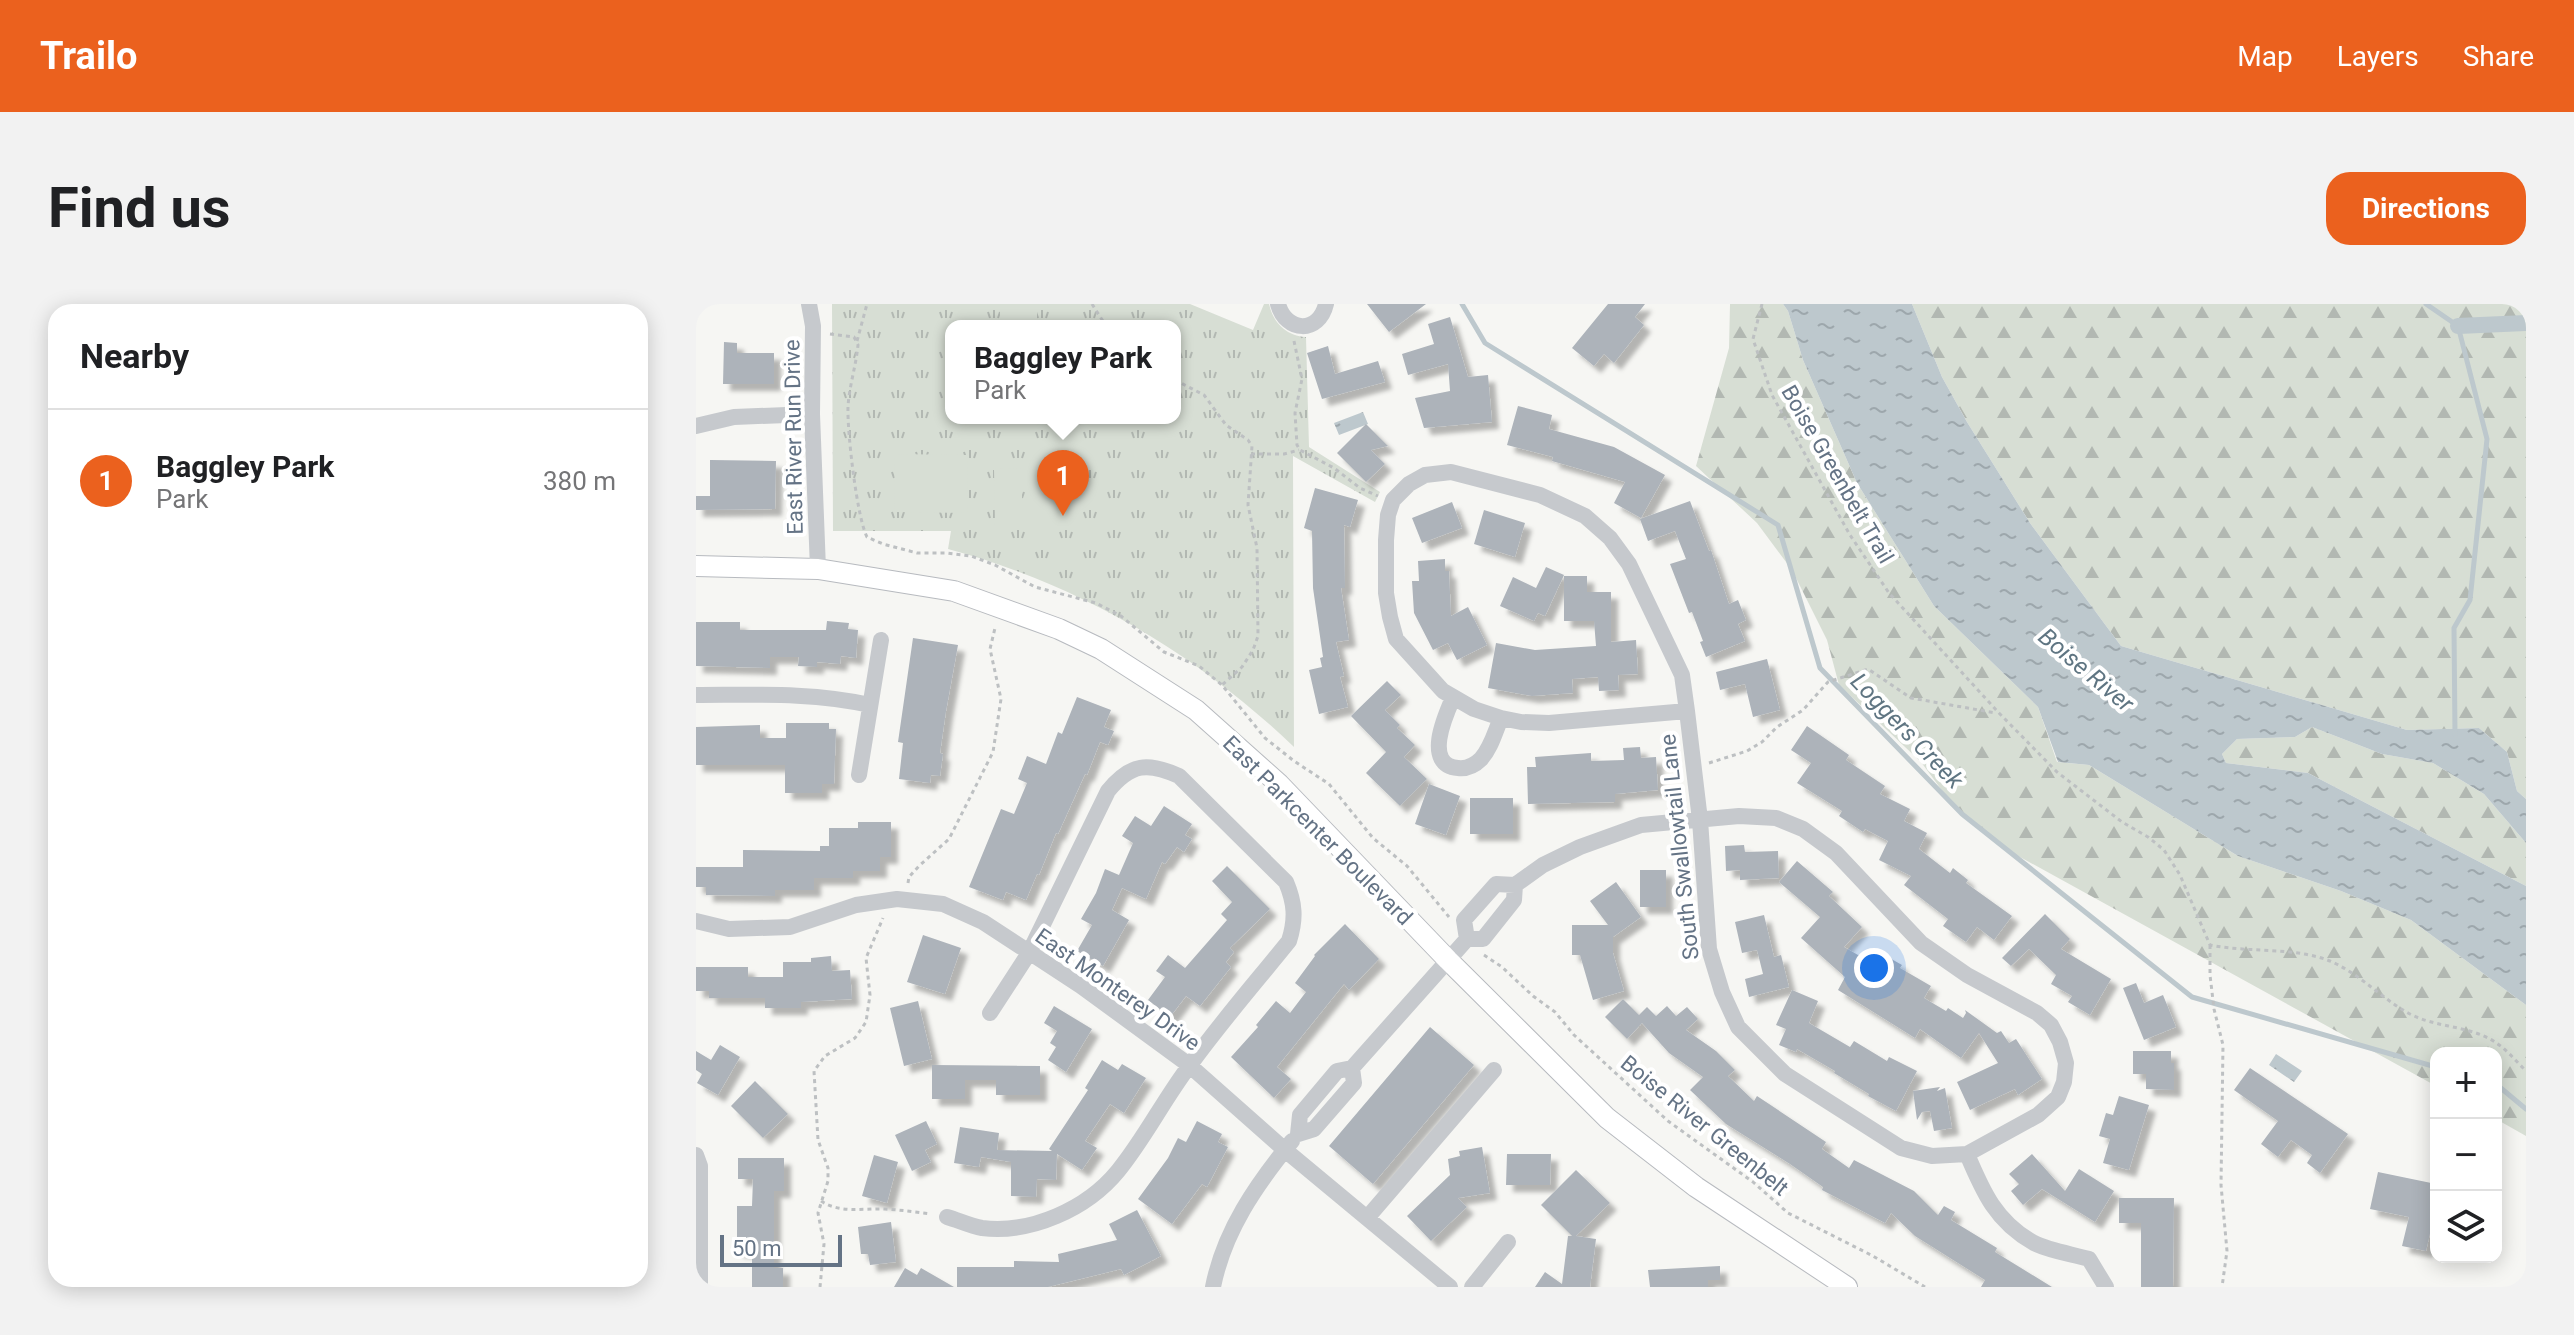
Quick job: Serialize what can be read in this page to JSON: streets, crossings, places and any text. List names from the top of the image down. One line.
{"streets":{"main road":["East Parkcenter Boulevard"],"street":["East River Run Drive","South Swallowtail Lane","East Monterey Drive"],"path":["Boise Greenbelt Trail","Boise River Greenbelt"]},"crossings":[["East River Run Drive","East Parkcenter Boulevard"]],"water":["Boise River","Loggers Creek"],"scale_bar":"50 m","page":{"header":"Trailo","nav":["Map","Layers","Share"],"buttons":"Directions","title":"Find us","heading":"Nearby","popup":["Baggley Park","Park"],"list":[{"mark":"1","name":"Baggley Park","note":"Park","value":"380 m"}],"pins":"1","map_buttons":["+","−"],"scale":"50 m"}}
